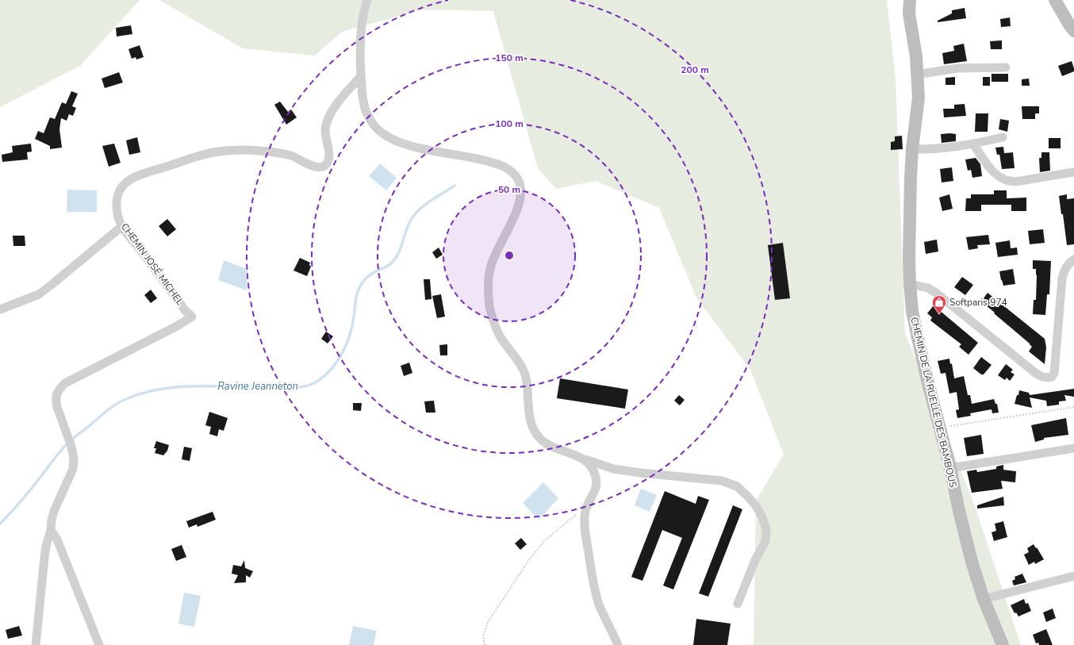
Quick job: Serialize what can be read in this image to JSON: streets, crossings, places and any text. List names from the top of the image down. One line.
{"streets":{"street":["CHEMIN JOSÉ MICHEL","CHEMIN DE LA RUELLE DES BAMBOUS"]},"water":["Ravine Jeanneton"],"places":{"shop":["Softparis 974"]},"rings":["150 m","200 m","100 m","50 m"]}
